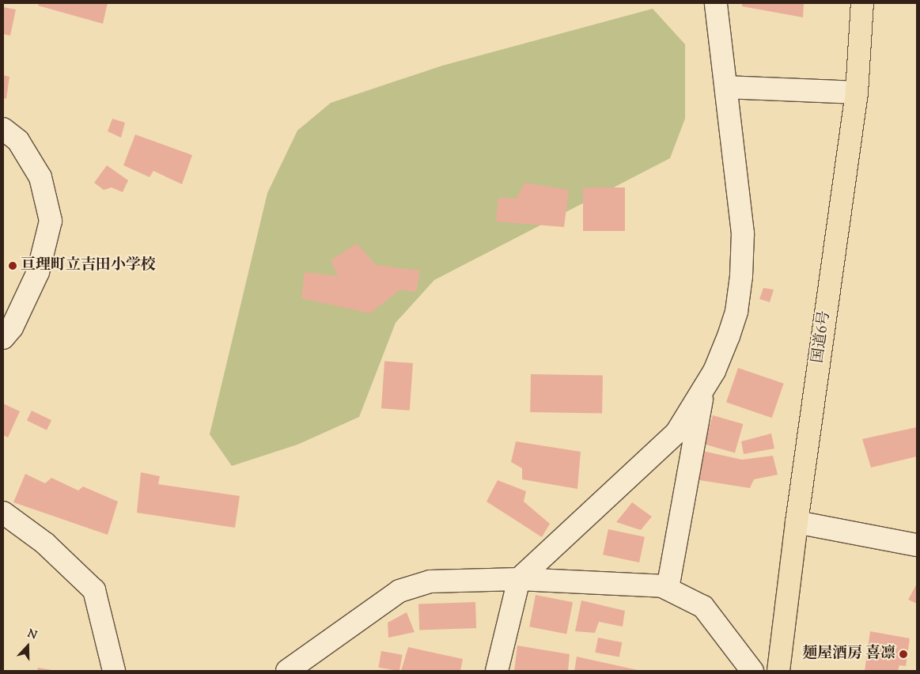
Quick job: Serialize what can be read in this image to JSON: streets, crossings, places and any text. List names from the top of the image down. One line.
{"streets":{"highway":["国道6号"]},"places":["亘理町立吉田小学校","麺屋酒房 喜凛"],"north":"top"}
